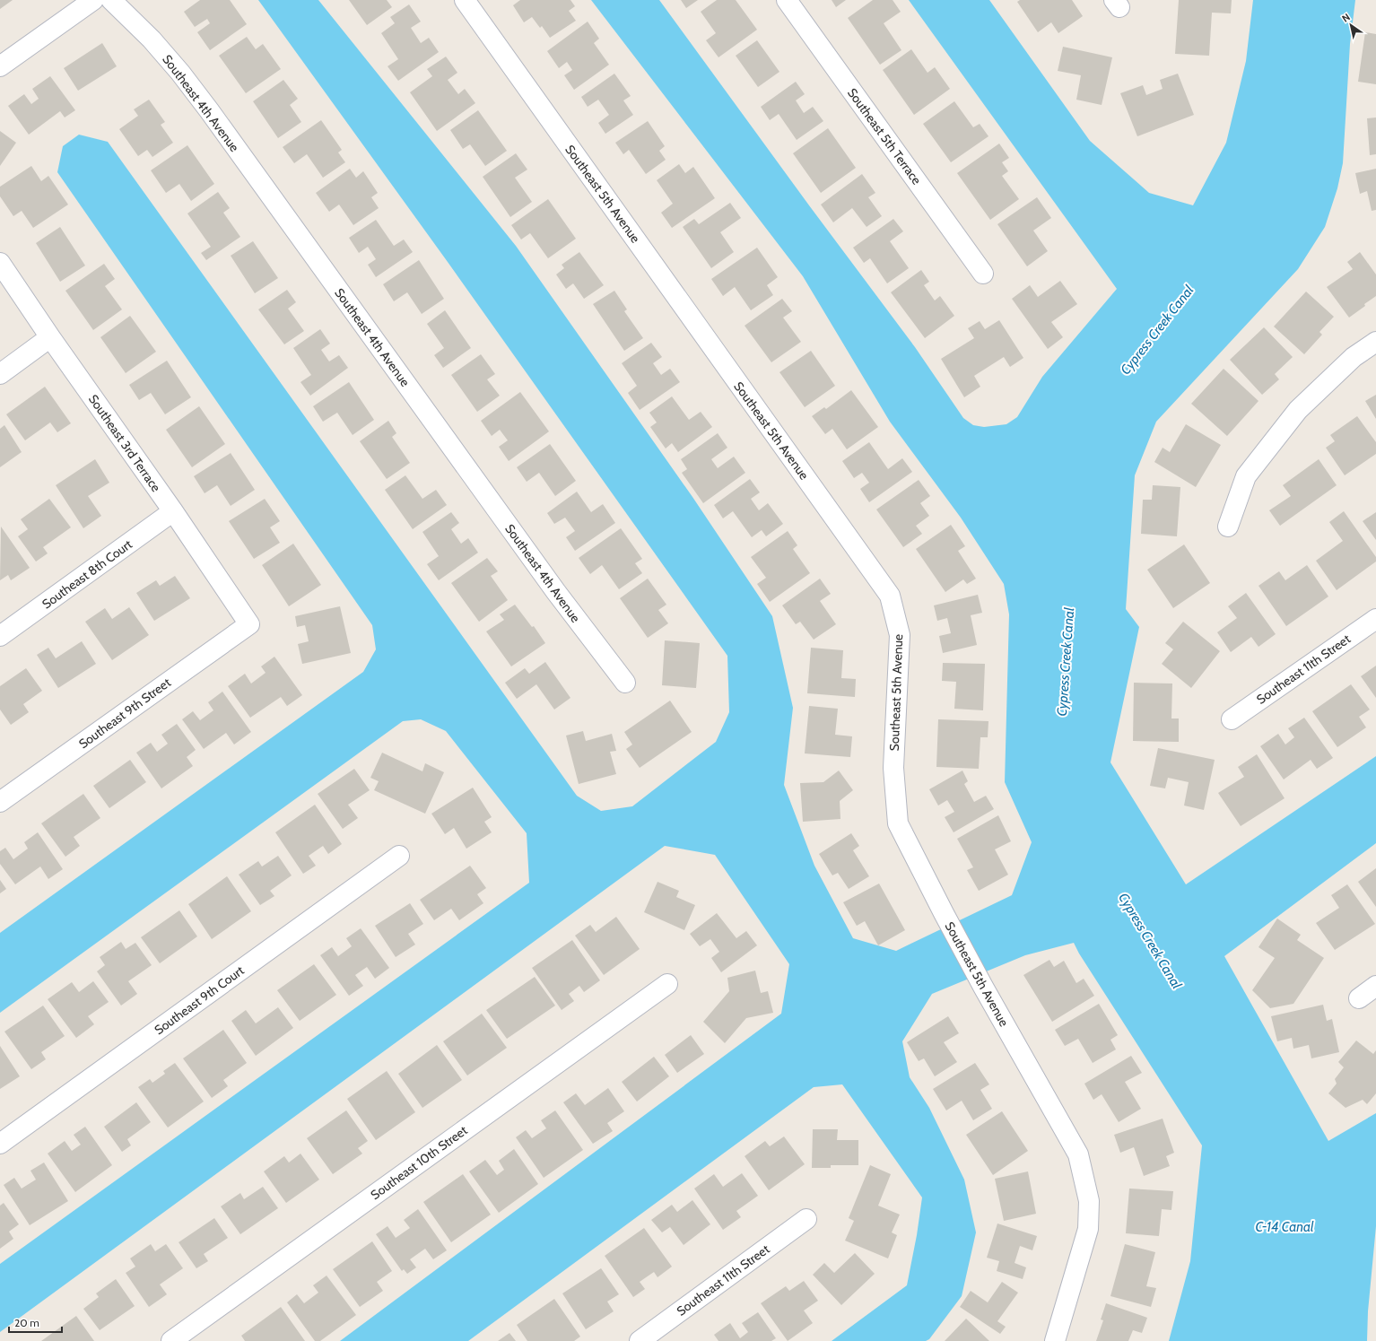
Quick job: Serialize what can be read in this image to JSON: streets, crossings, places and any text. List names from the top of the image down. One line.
{"streets":{"street":["Southeast 4th Avenue","Southeast 5th Terrace","Southeast 5th Avenue","Southeast 3rd Terrace","Southeast 8th Court","Southeast 11th Street","Southeast 9th Street","Southeast 9th Court","Southeast 10th Street"]},"crossings":[["Southeast 3rd Terrace","Southeast 8th Court"],["Southeast 3rd Terrace","Southeast 9th Street"]],"water":["Cypress Creek Canal","C-14 Canal"],"scale_bar":"20 m","north":"top left"}
